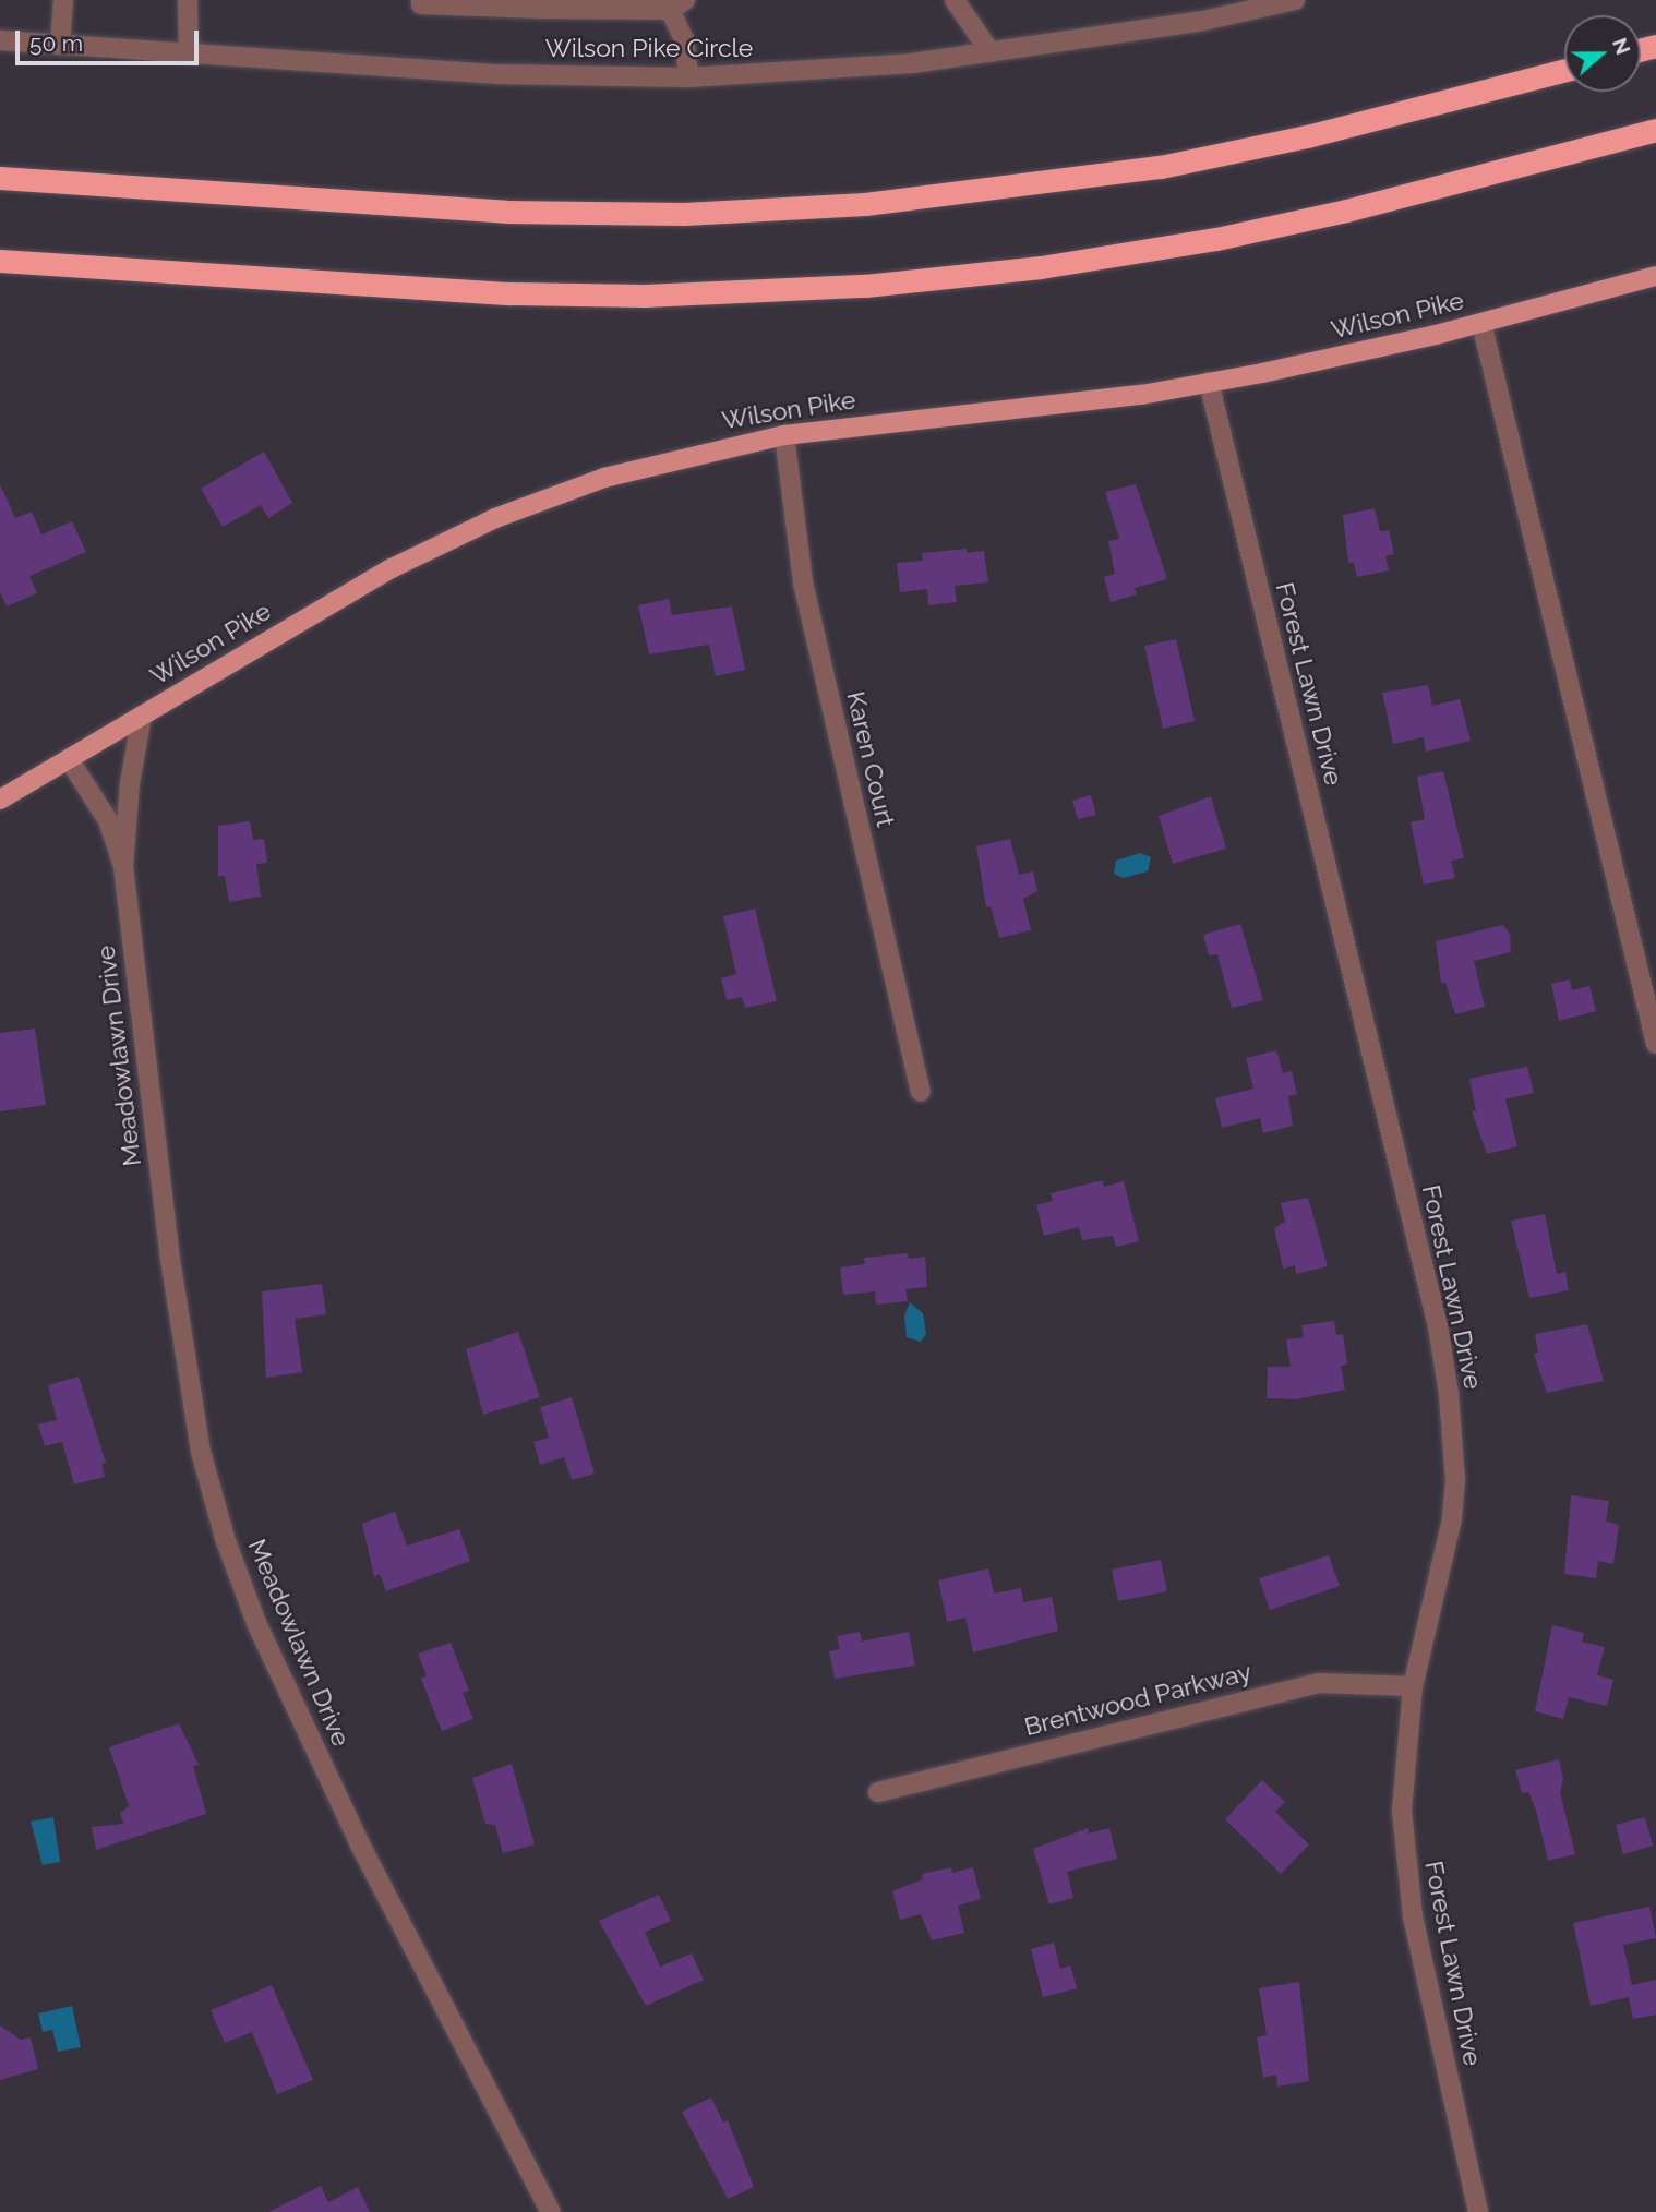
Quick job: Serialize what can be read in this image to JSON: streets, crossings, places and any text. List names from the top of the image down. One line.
{"streets":{"main road":["Wilson Pike"],"street":["Wilson Pike Circle","Forest Lawn Drive","Karen Court","Meadowlawn Drive","Brentwood Parkway"]},"crossings":[["Wilson Pike","Forest Lawn Drive"],["Wilson Pike","Karen Court"],["Wilson Pike","Meadowlawn Drive"],["Forest Lawn Drive","Brentwood Parkway"]],"scale_bar":"50 m","north":"right"}
